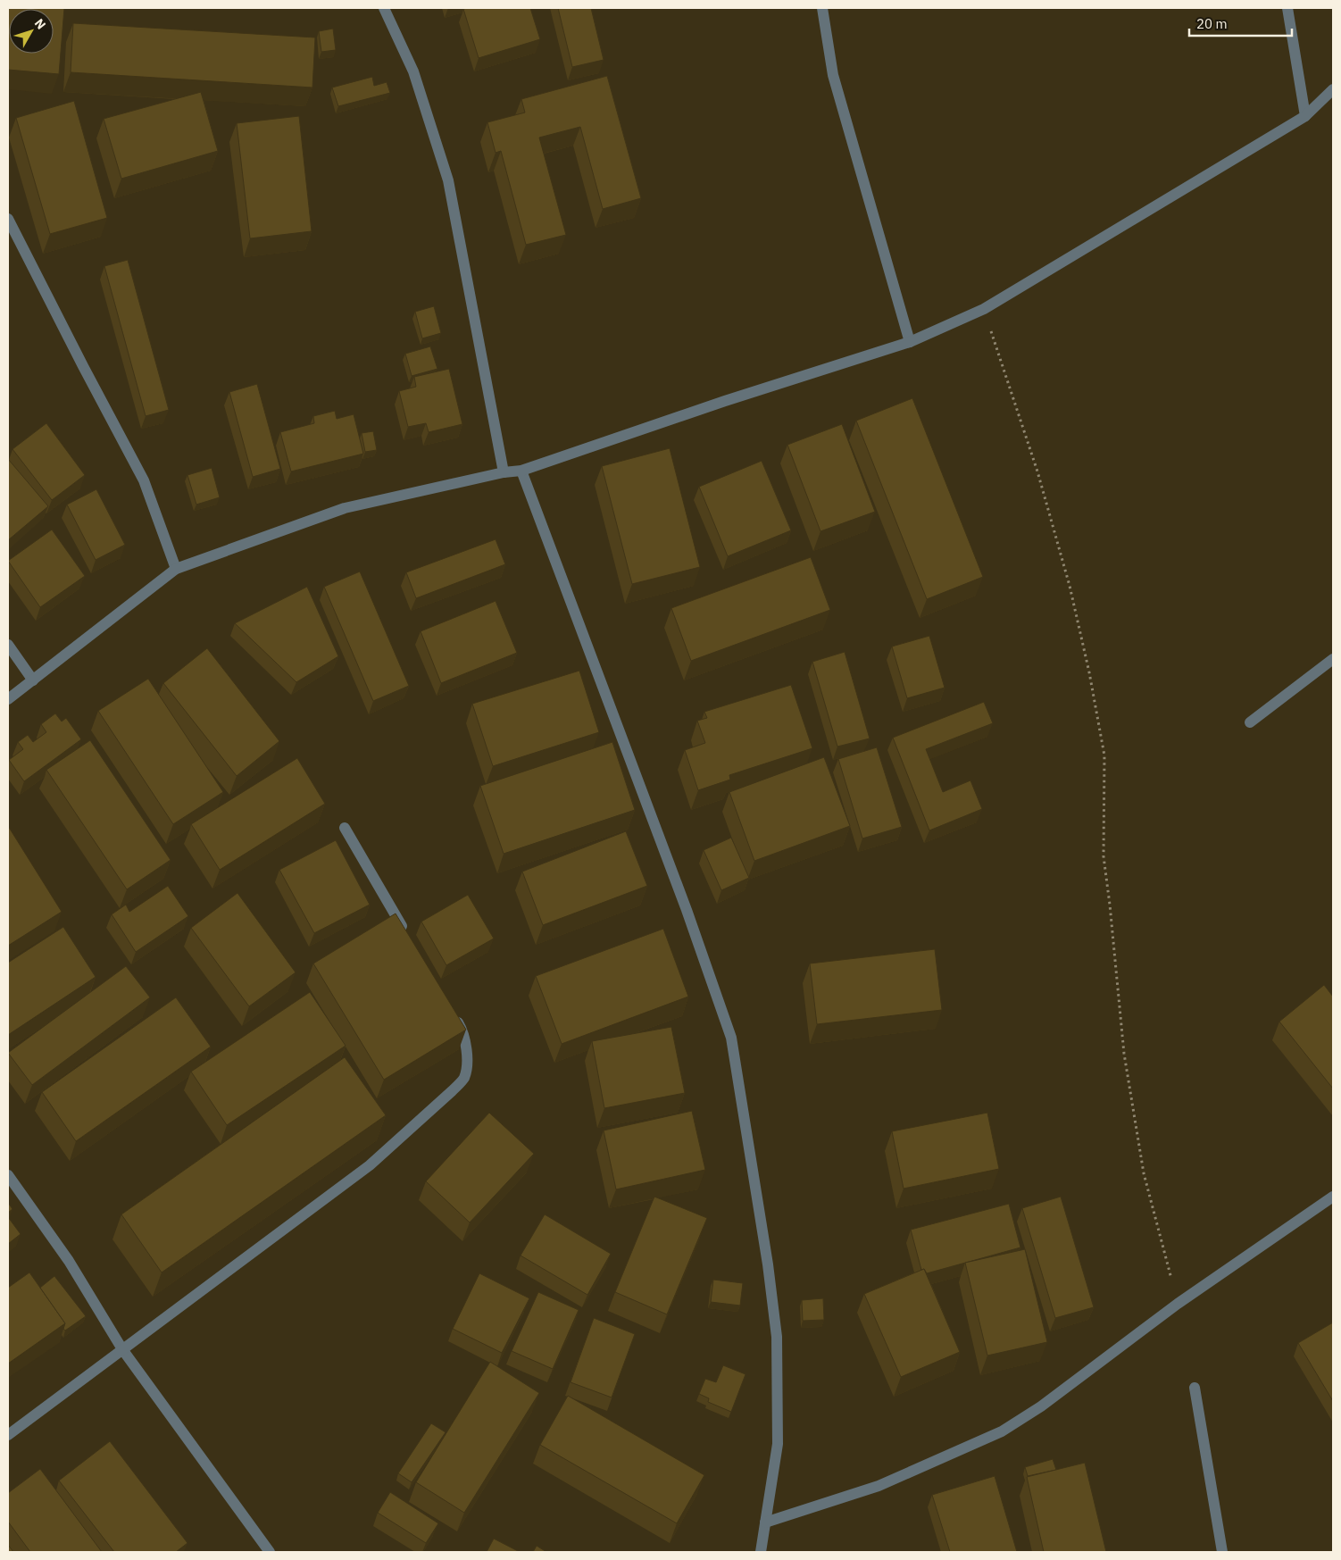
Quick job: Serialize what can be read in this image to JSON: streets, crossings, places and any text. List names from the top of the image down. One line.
{"scale_bar":"20 m","north":"top right"}
